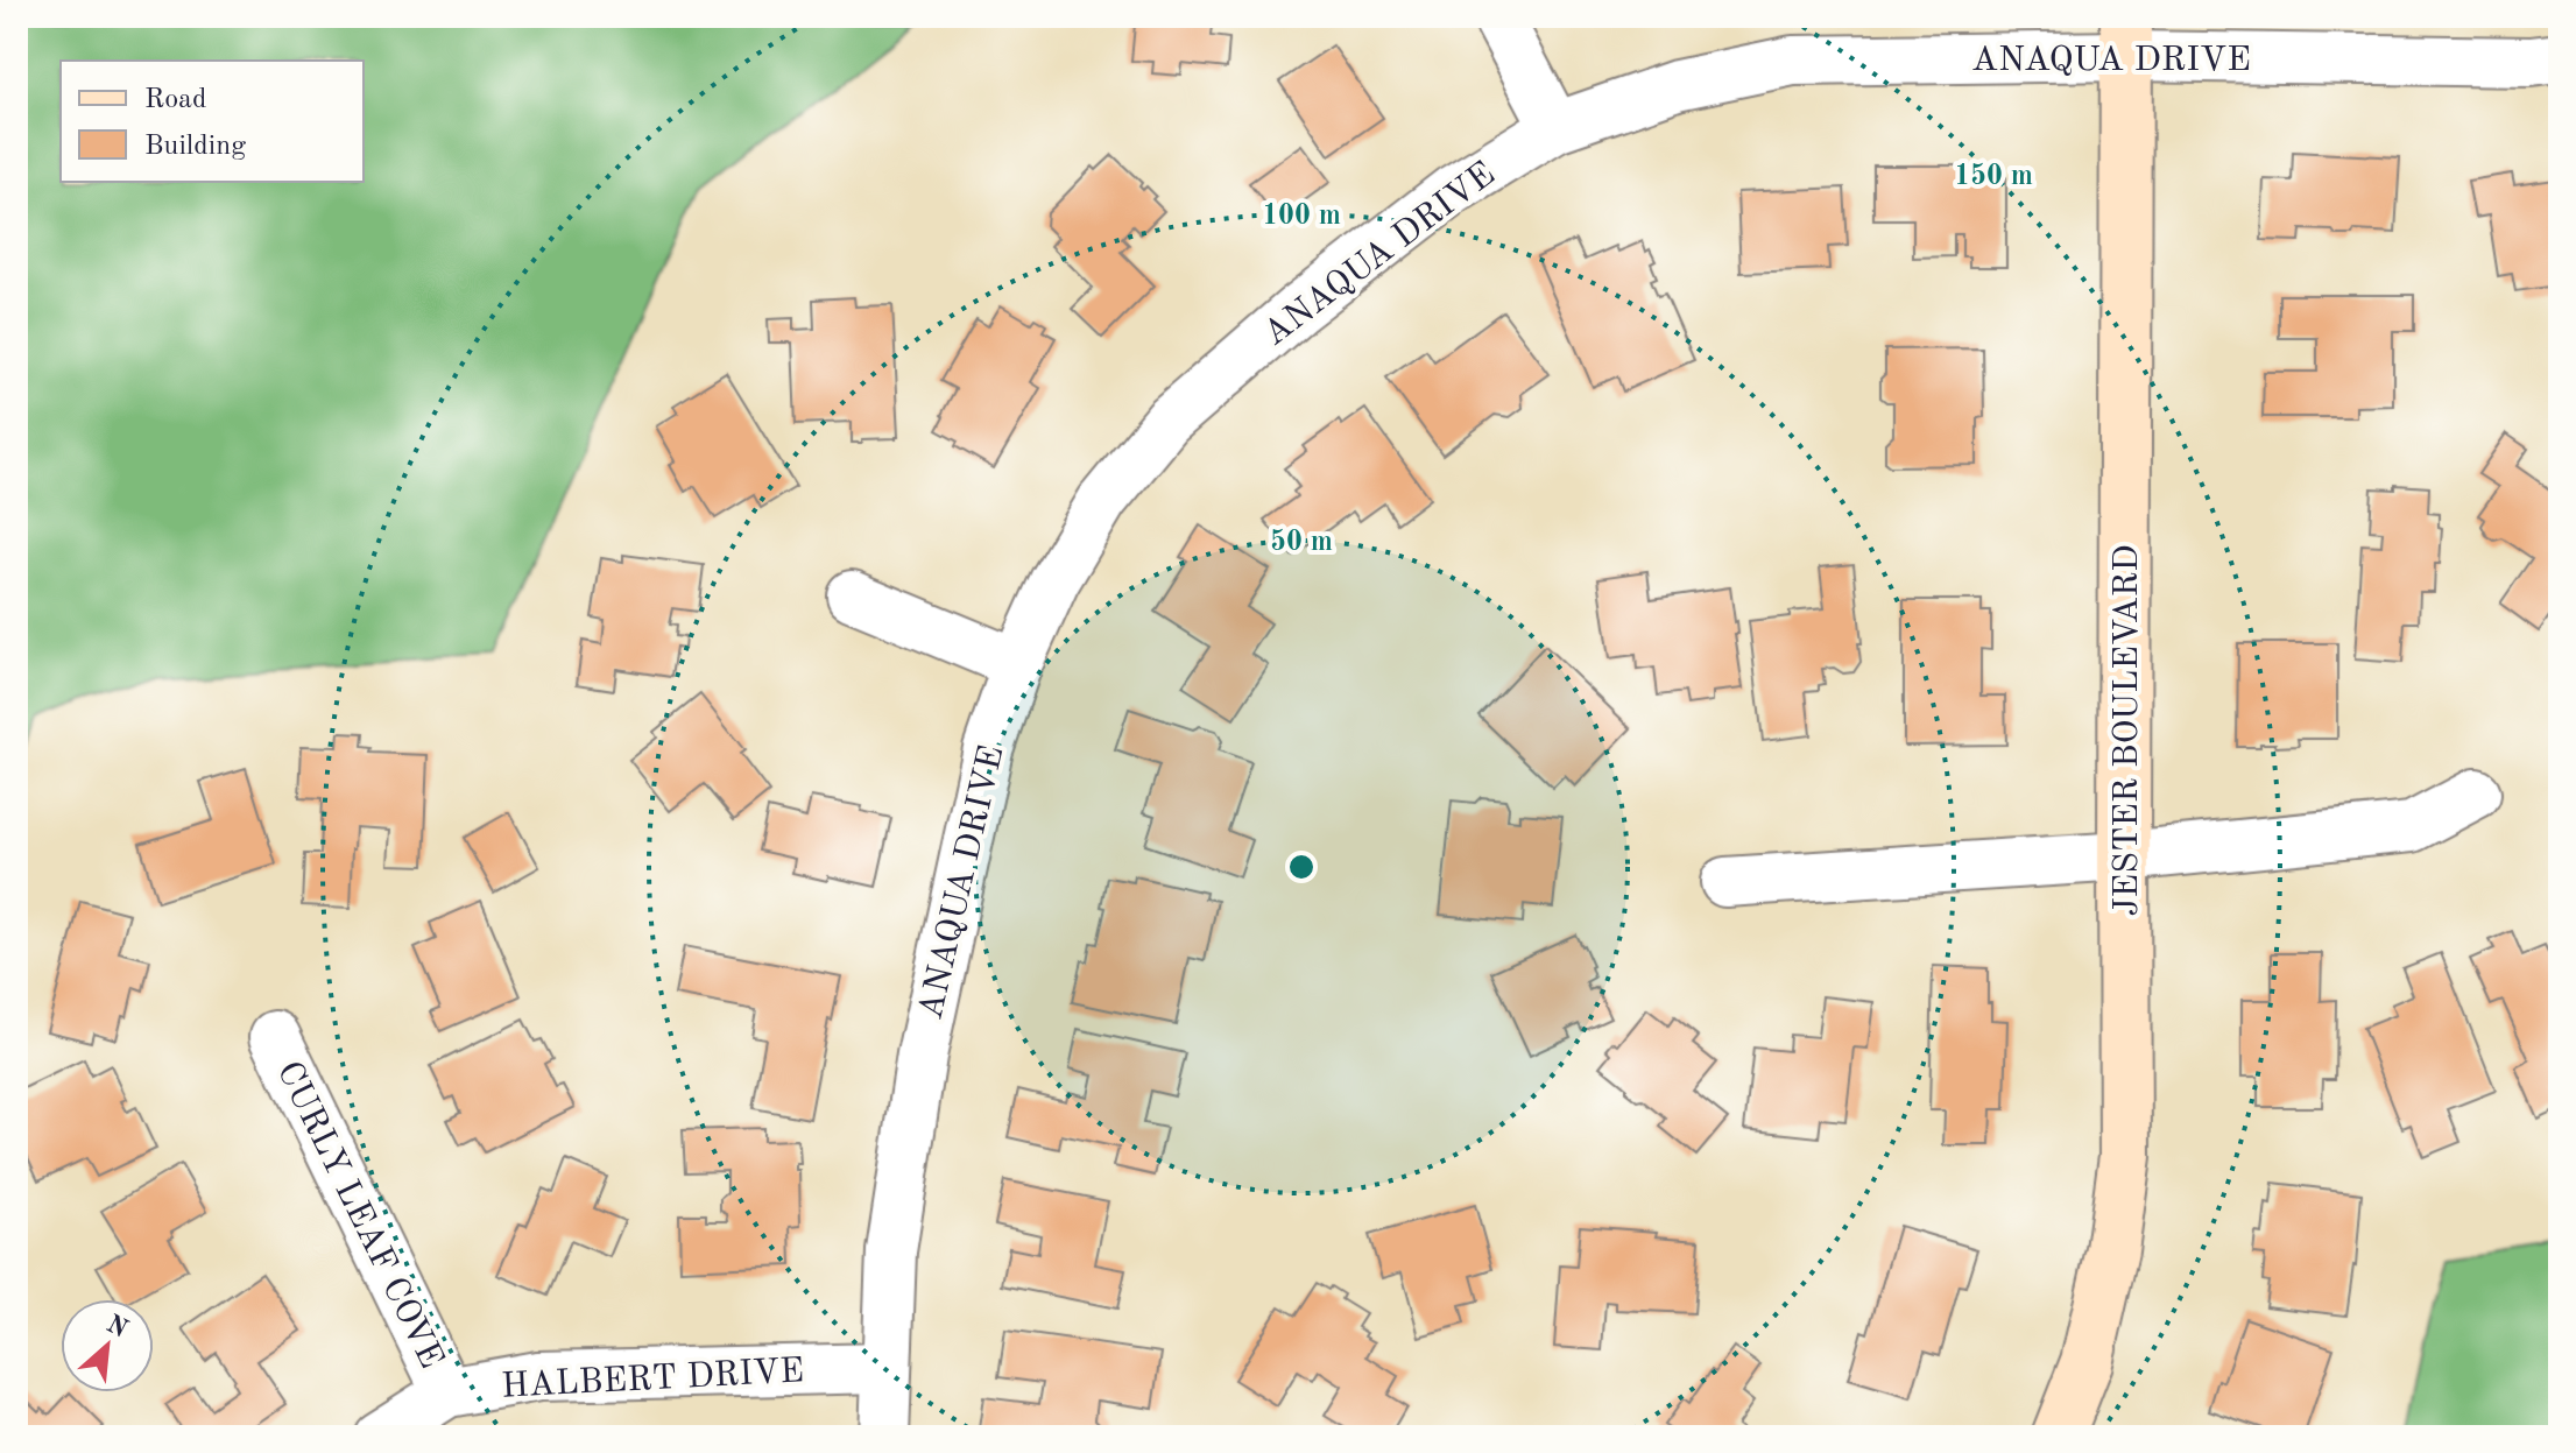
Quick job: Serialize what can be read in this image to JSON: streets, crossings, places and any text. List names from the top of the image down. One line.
{"streets":{"street":["ANAQUA DRIVE","JESTER BOULEVARD","CURLY LEAF COVE","HALBERT DRIVE"]},"crossings":[["ANAQUA DRIVE","JESTER BOULEVARD"],["ANAQUA DRIVE","HALBERT DRIVE"],["CURLY LEAF COVE","HALBERT DRIVE"]],"legend":["Road","Building"],"north":"top right","rings":["150 m","100 m","50 m"]}
